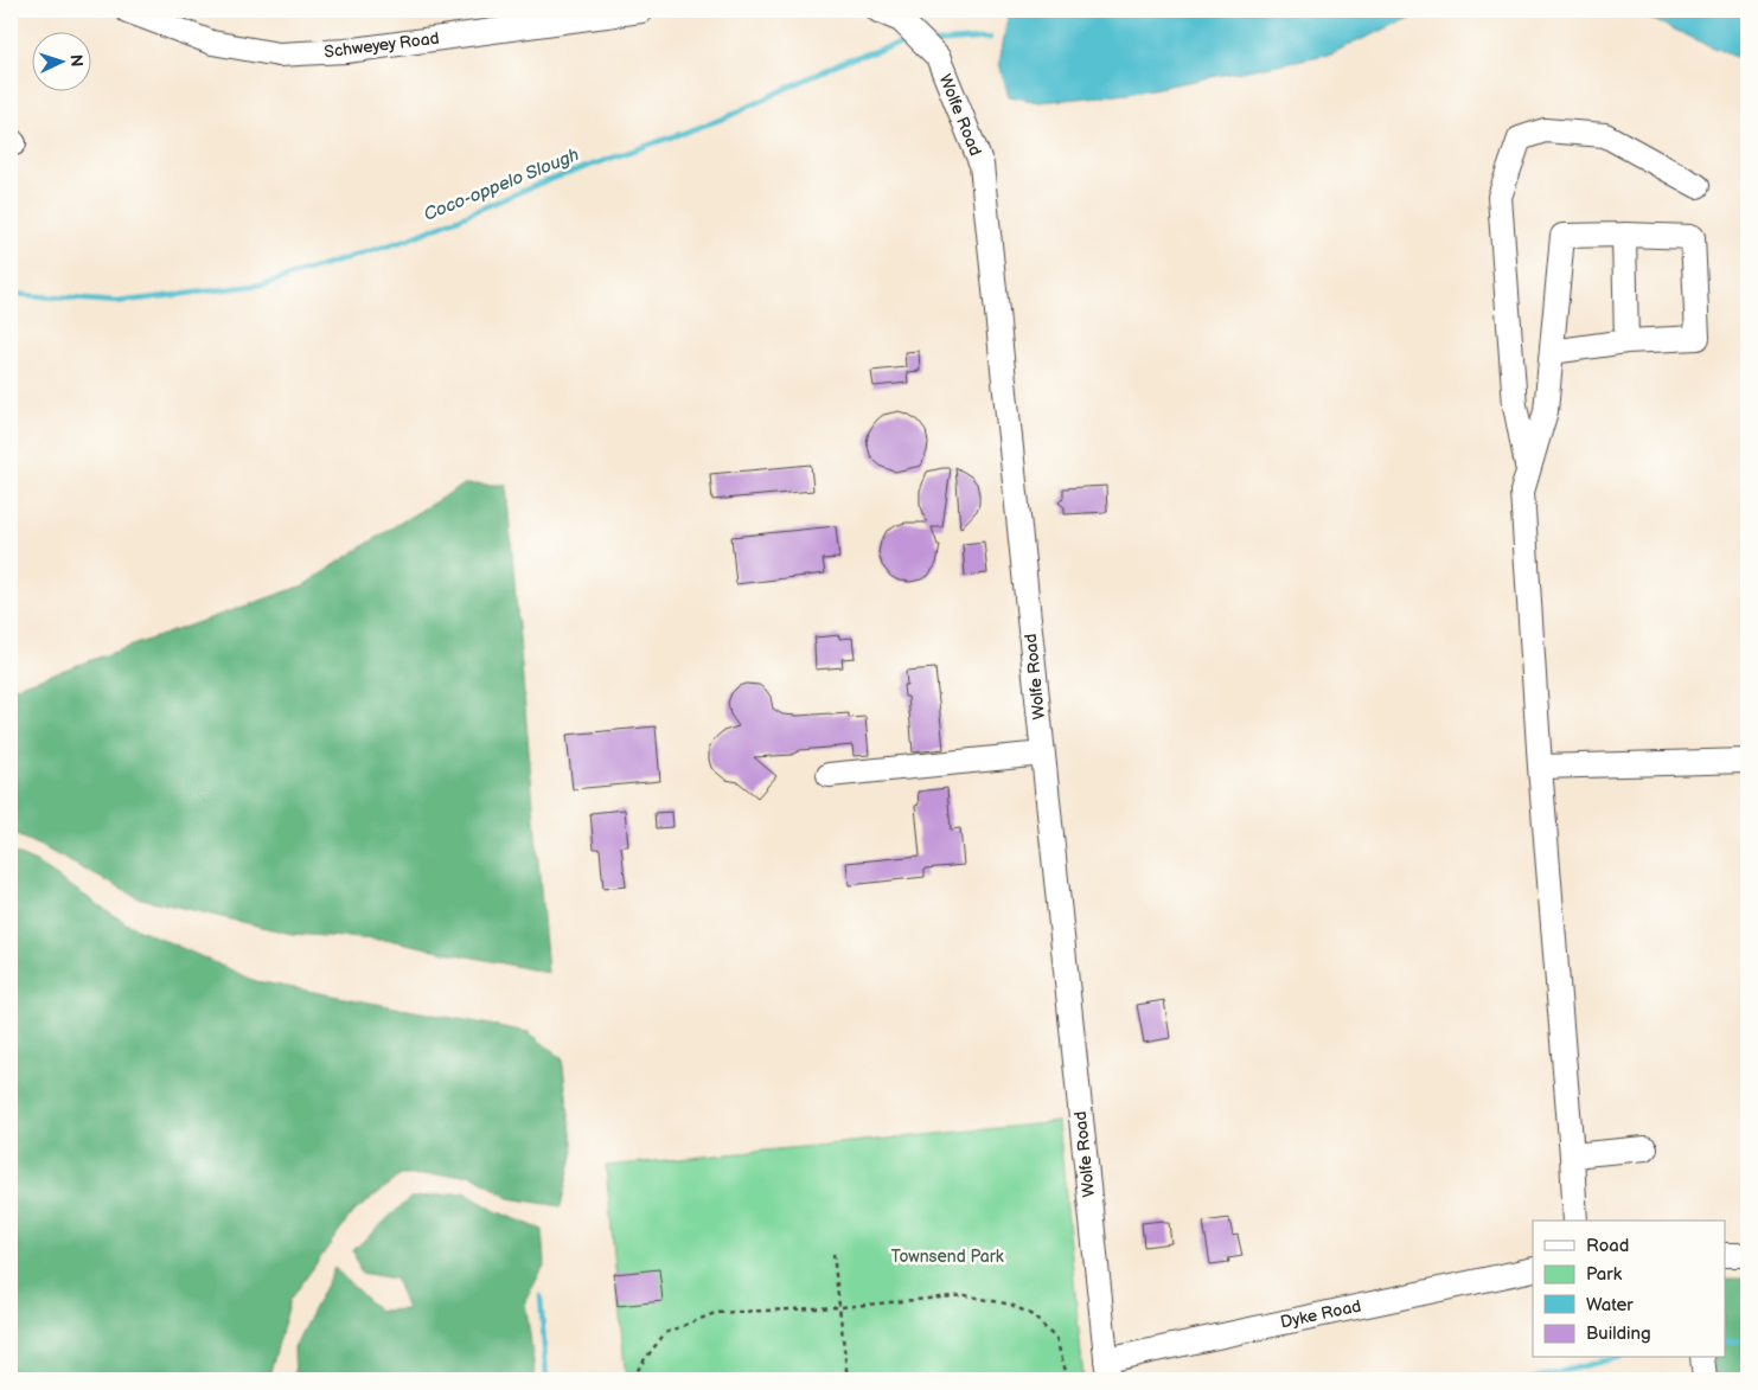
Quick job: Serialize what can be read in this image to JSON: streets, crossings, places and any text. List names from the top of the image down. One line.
{"streets":{"street":["Schweyey Road","Wolfe Road","Dyke Road"]},"crossings":[["Wolfe Road","Dyke Road"]],"water":["Coco-oppelo Slough"],"parks":["Townsend Park"],"legend":["Road","Park","Water","Building"],"north":"right"}
